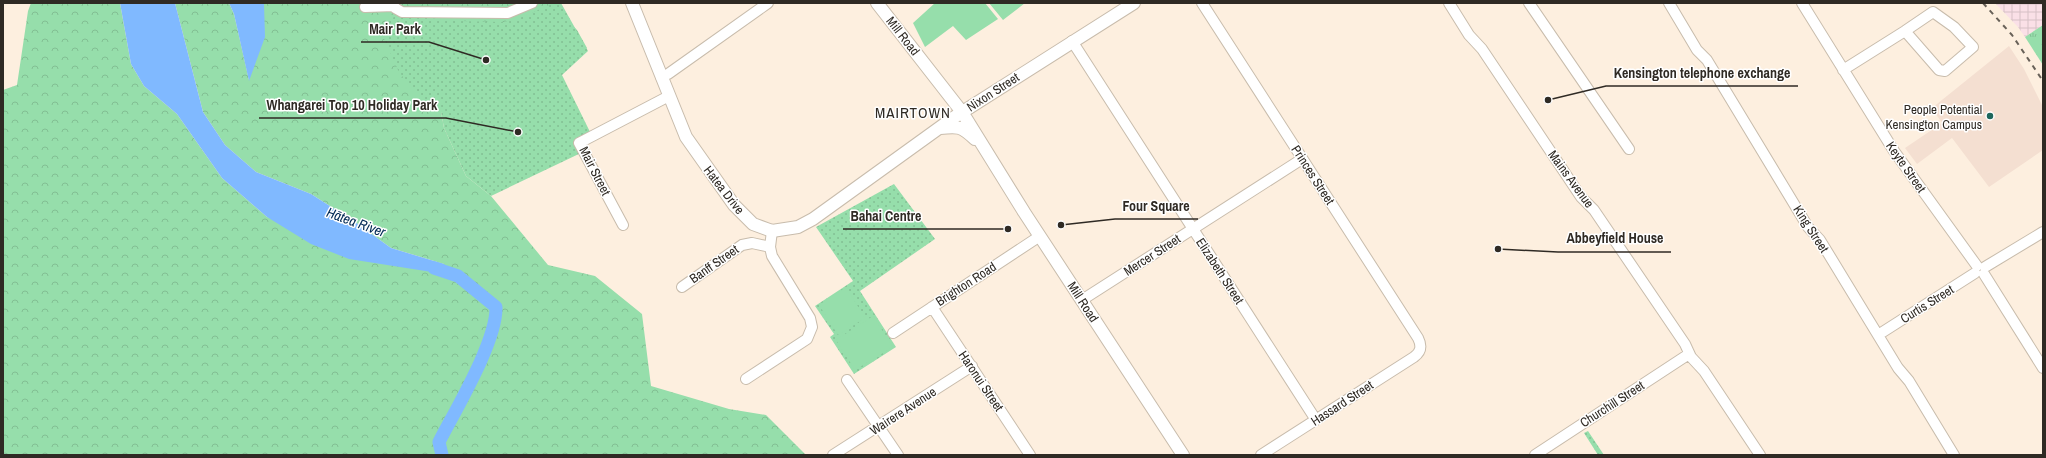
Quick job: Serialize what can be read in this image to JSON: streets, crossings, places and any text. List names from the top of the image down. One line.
{"streets":{"main road":["Mill Road","Nixon Street","Hatea Drive"],"street":["Keyte Street","Mair Street","Princes Street","Mains Avenue","King Street","Mercer Street","Banff Street","Elizabeth Street","Brighton Road","Curtis Street","Haronui Street","Hassard Street","Churchill Street","Wairere Avenue"]},"crossings":[["Mill Road","Nixon Street"],["Mill Road","Mercer Street"],["Mill Road","Brighton Road"],["Nixon Street","Hatea Drive"],["Nixon Street","Elizabeth Street"],["Keyte Street","Curtis Street"],["Mair Street","Hatea Drive"],["Princes Street","Mercer Street"],["Princes Street","Hassard Street"],["Mains Avenue","Churchill Street"],["King Street","Curtis Street"],["Mercer Street","Elizabeth Street"],["Elizabeth Street","Hassard Street"],["Brighton Road","Haronui Street"],["Haronui Street","Wairere Avenue"]],"districts":["MAIRTOWN"],"water":["Hātea River"],"places":["Mair Park","Kensington telephone exchange","People Potential Kensington Campus","Whangarei Top 10 Holiday Park","Four Square","Bahai Centre","Abbeyfield House"]}
